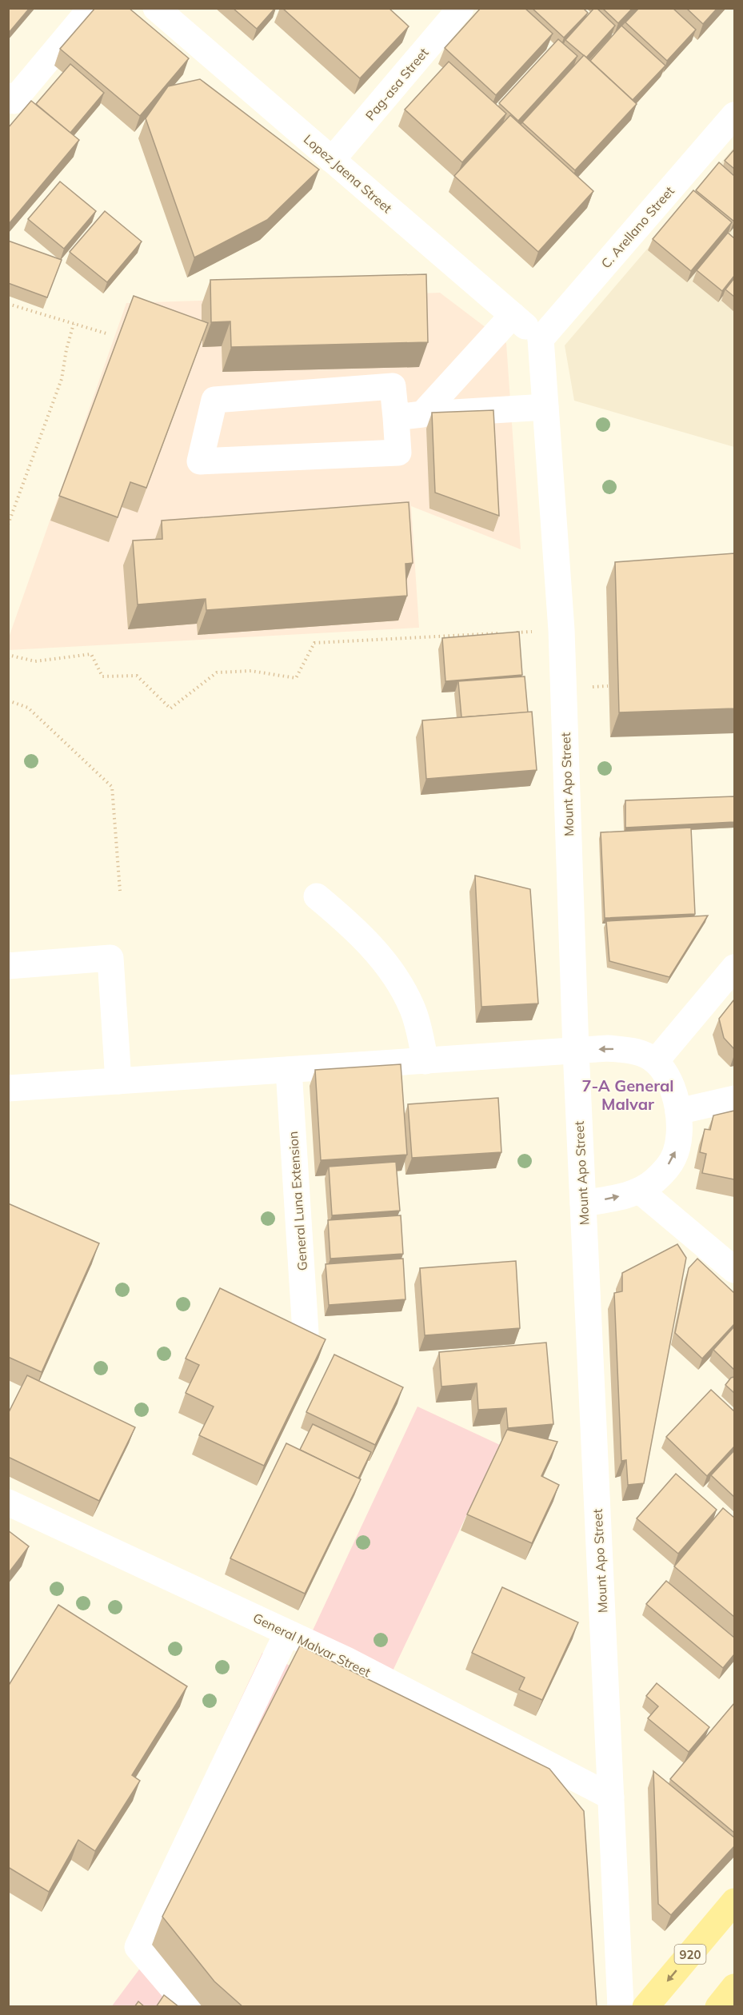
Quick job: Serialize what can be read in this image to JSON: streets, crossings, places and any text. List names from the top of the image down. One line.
{"streets":{"main road":["920"],"street":["Pag-asa Street","Lopez Jaena Street","C. Arellano Street","Mount Apo Street","General Luna Extension","General Malvar Street"]},"crossings":[["Pag-asa Street","Lopez Jaena Street"],["Lopez Jaena Street","C. Arellano Street"],["Lopez Jaena Street","Mount Apo Street"],["C. Arellano Street","Mount Apo Street"],["Mount Apo Street","General Malvar Street"]],"districts":["7-A General Malvar"]}
